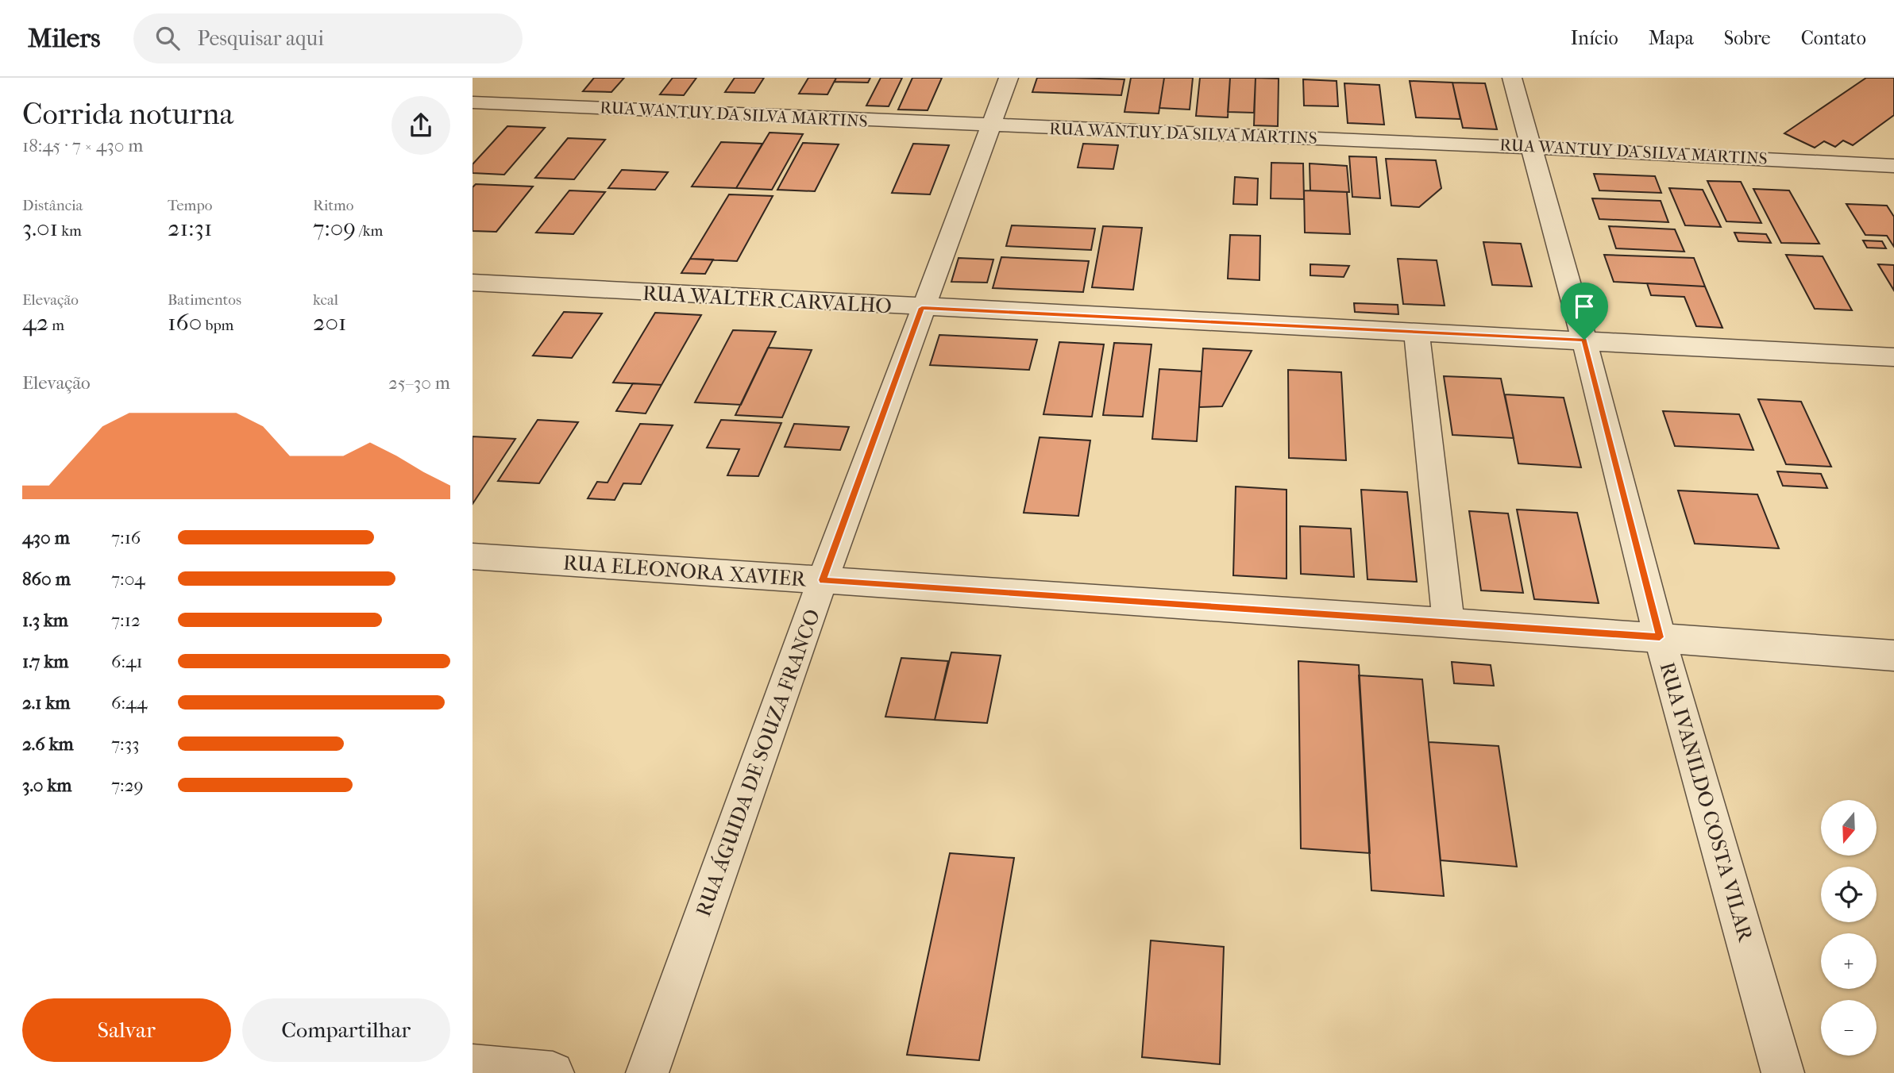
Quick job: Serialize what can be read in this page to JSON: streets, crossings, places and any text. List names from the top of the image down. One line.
{"streets":{"street":["RUA WANTUY DA SILVA MARTINS","RUA WALTER CARVALHO","RUA ELEONORA XAVIER","RUA ÁGUIDA DE SOUZA FRANCO","RUA IVANILDO COSTA VILAR"]},"crossings":[["RUA WANTUY DA SILVA MARTINS","RUA ÁGUIDA DE SOUZA FRANCO"],["RUA WANTUY DA SILVA MARTINS","RUA IVANILDO COSTA VILAR"],["RUA WALTER CARVALHO","RUA ÁGUIDA DE SOUZA FRANCO"],["RUA WALTER CARVALHO","RUA IVANILDO COSTA VILAR"],["RUA ELEONORA XAVIER","RUA ÁGUIDA DE SOUZA FRANCO"],["RUA ELEONORA XAVIER","RUA IVANILDO COSTA VILAR"]],"north":"bottom","page":{"header":"Milers","search":"Pesquisar aqui","nav":["Início","Mapa","Sobre","Contato"],"heading":["Corrida noturna","18:45 · 7 × 430 m"],"stats":[["Distância","3.01 km"],["Tempo","21:31"],["Ritmo","7:09 /km"],["Elevação","42 m"],["Batimentos","160 bpm"],["kcal","201"]],"chart":["Elevação","25–30 m"],"list":[{"name":"430 m","note":"7:16"},{"name":"860 m","note":"7:04"},{"name":"1.3 km","note":"7:12"},{"name":"1.7 km","note":"6:41"},{"name":"2.1 km","note":"6:44"},{"name":"2.6 km","note":"7:33"},{"name":"3.0 km","note":"7:29"}],"map_buttons":["+","−"],"buttons":["Salvar","Compartilhar"]}}
